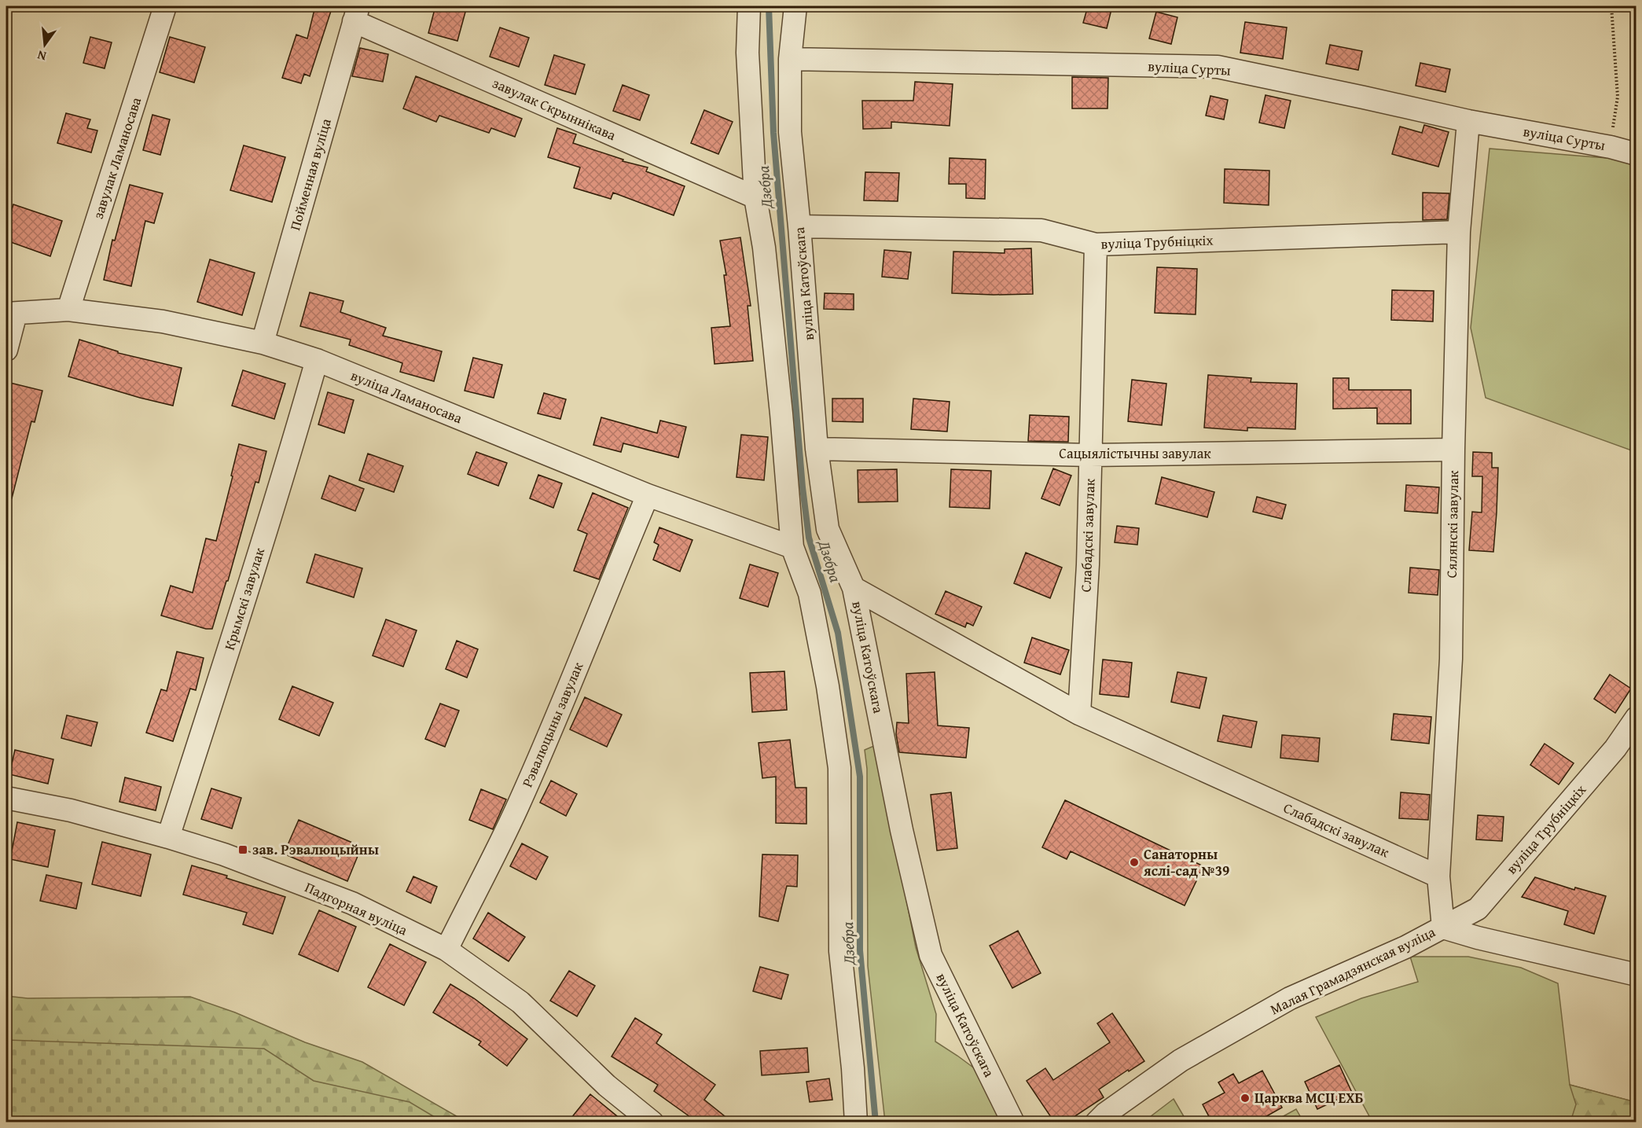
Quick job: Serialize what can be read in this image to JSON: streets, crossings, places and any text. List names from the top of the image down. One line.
{"streets":{"street":["вуліца Сурты","завулак Скрыннікава","завулак Ламаносава","Пойменная вуліца","вуліца Трубніцкіх","вуліца Катоўскага","вуліца Ламаносава","Сацыялістычны завулак","Сялянскі завулак","Слабадскі завулак","Крымскі завулак","Рэвалюцыны завулак","Падгорная вуліца","Малая Грамадзянская вуліца"]},"crossings":[["вуліца Сурты","вуліца Катоўскага"],["вуліца Сурты","Сялянскі завулак"],["завулак Скрыннікава","Пойменная вуліца"],["завулак Ламаносава","вуліца Ламаносава"],["Пойменная вуліца","вуліца Ламаносава"],["вуліца Трубніцкіх","вуліца Катоўскага"],["вуліца Трубніцкіх","Сялянскі завулак"],["вуліца Трубніцкіх","Слабадскі завулак"],["вуліца Трубніцкіх","Малая Грамадзянская вуліца"],["вуліца Катоўскага","Сацыялістычны завулак"],["вуліца Катоўскага","Слабадскі завулак"],["вуліца Ламаносава","Крымскі завулак"],["вуліца Ламаносава","Рэвалюцыны завулак"],["Сацыялістычны завулак","Сялянскі завулак"],["Сацыялістычны завулак","Слабадскі завулак"],["Сялянскі завулак","Слабадскі завулак"],["Сялянскі завулак","Малая Грамадзянская вуліца"],["Крымскі завулак","Падгорная вуліца"],["Рэвалюцыны завулак","Падгорная вуліца"]],"water":["Дзебра"],"places":{"transit":["зав. Рэвалюцыйны"],"other":["Санаторны яслі-сад №39","Царква МСЦ ЕХБ"]},"north":"bottom"}
